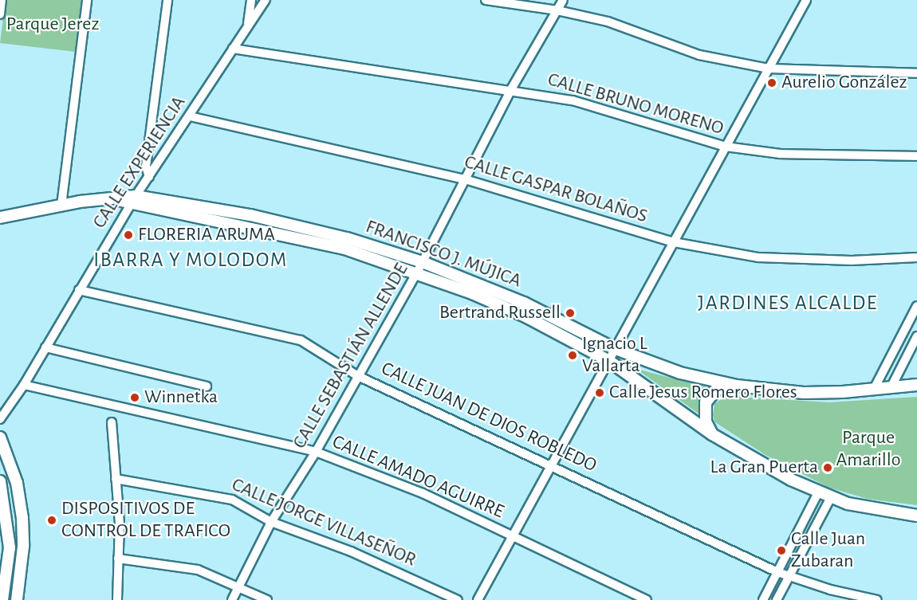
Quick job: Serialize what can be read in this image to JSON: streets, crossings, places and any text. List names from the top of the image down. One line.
{"streets":{"street":["CALLE BRUNO MORENO","CALLE EXPERIENCIA","CALLE GASPAR BOLAÑOS","FRANCISCO J. MÚJICA","CALLE SEBASTIÁN ALLENDE","CALLE JUAN DE DIOS ROBLEDO","CALLE AMADO AGUIRRE","CALLE JORGE VILLASEÑOR"]},"crossings":[["CALLE BRUNO MORENO","CALLE EXPERIENCIA"],["CALLE BRUNO MORENO","CALLE SEBASTIÁN ALLENDE"],["CALLE EXPERIENCIA","CALLE GASPAR BOLAÑOS"],["CALLE EXPERIENCIA","FRANCISCO J. MÚJICA"],["CALLE EXPERIENCIA","CALLE JUAN DE DIOS ROBLEDO"],["CALLE EXPERIENCIA","CALLE AMADO AGUIRRE"],["CALLE GASPAR BOLAÑOS","CALLE SEBASTIÁN ALLENDE"],["FRANCISCO J. MÚJICA","CALLE SEBASTIÁN ALLENDE"],["CALLE SEBASTIÁN ALLENDE","CALLE JUAN DE DIOS ROBLEDO"],["CALLE SEBASTIÁN ALLENDE","CALLE AMADO AGUIRRE"],["CALLE SEBASTIÁN ALLENDE","CALLE JORGE VILLASEÑOR"]],"districts":["IBARRA Y MOLODOM","JARDINES ALCALDE"],"parks":["Parque Jerez","Parque Amarillo"],"places":["Aurelio González","FLORERIA ARUMA","Bertrand Russell","Ignacio L Vallarta","Calle Jesus Romero Flores","Winnetka","La Gran Puerta","DISPOSITIVOS DE CONTROL DE TRAFICO","Calle Juan Zubaran"]}
